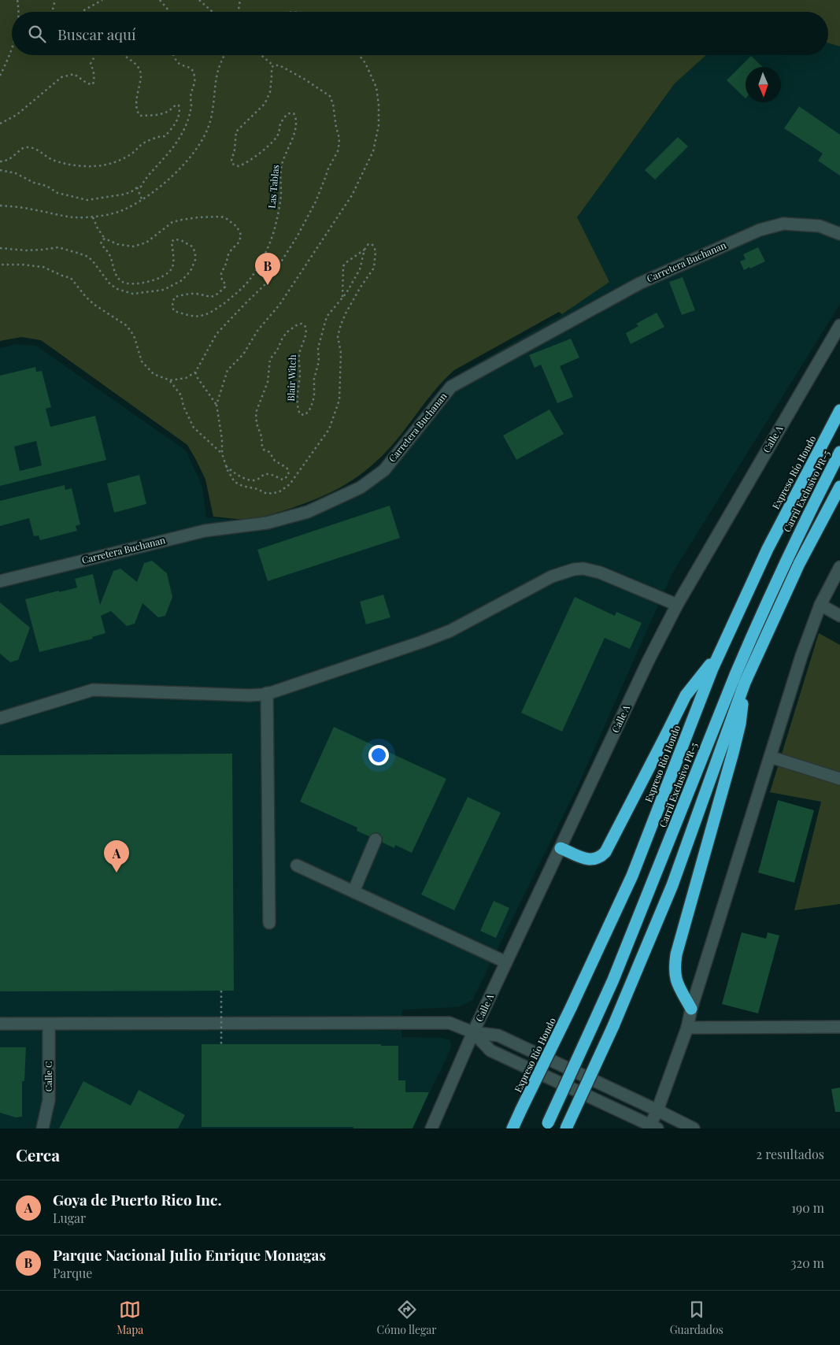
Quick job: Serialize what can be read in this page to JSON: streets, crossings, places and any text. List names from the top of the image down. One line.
{"streets":{"highway":["Expreso Río Hondo","Carril Exclusivo PR-5"],"street":["Carretera Buchanan","Calle A","Calle C"],"path":["Las Tablas","Blair Witch"]},"north":"bottom","page":{"search":"Buscar aquí","pins":["B","A"],"heading":["Cerca","2 resultados"],"list":[{"mark":"A","name":"Goya de Puerto Rico Inc.","note":"Lugar","value":"190 m"},{"mark":"B","name":"Parque Nacional Julio Enrique Monagas","note":"Parque","value":"320 m"}],"nav":["Mapa","Cómo llegar","Guardados"]}}
